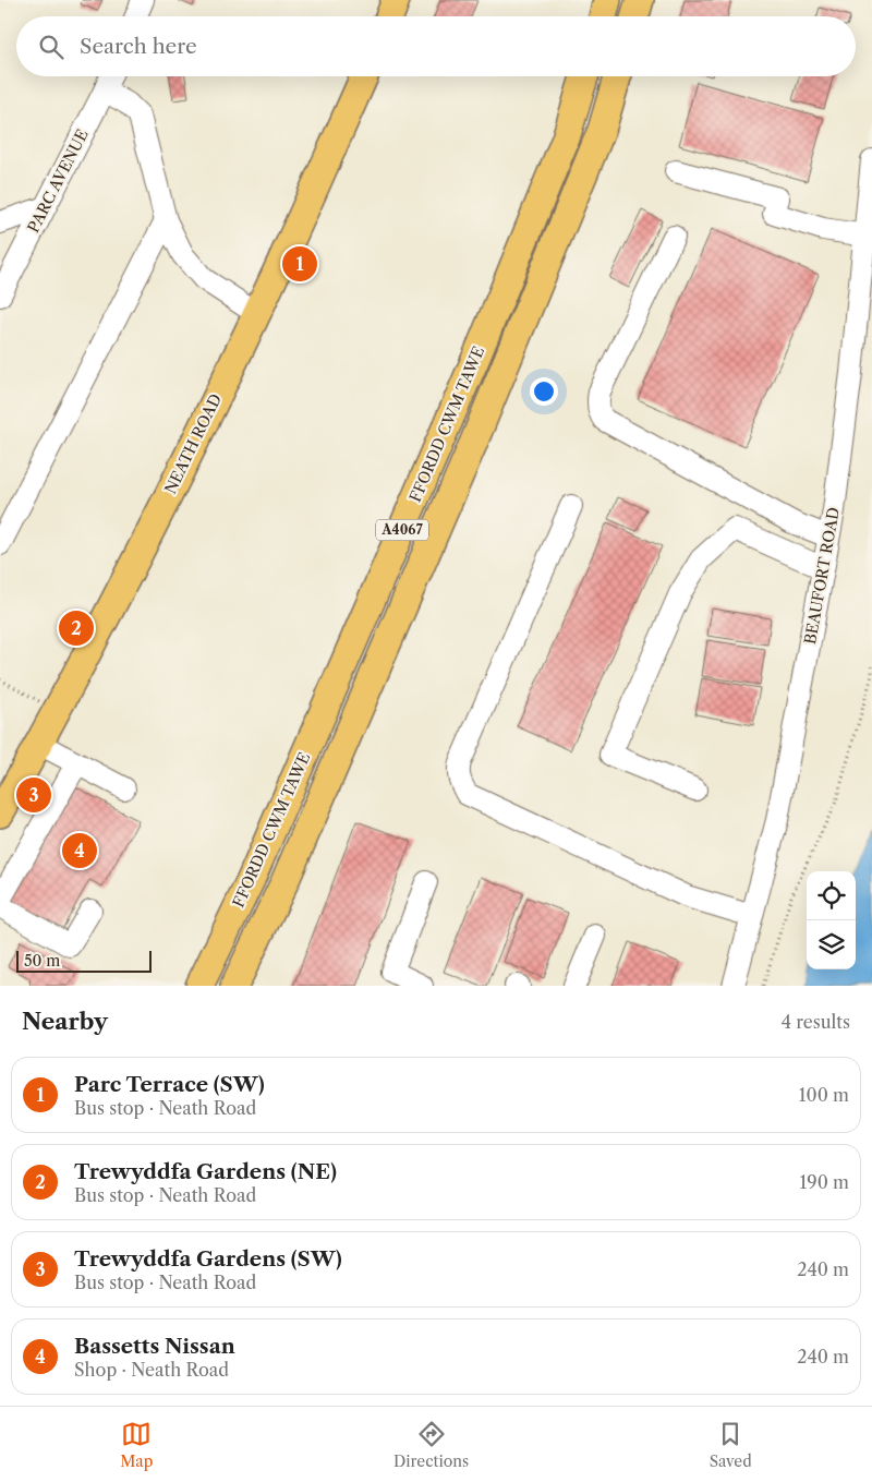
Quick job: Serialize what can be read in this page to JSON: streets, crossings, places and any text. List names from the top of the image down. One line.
{"streets":{"main road":["FFORDD CWM TAWE","NEATH ROAD","A4067"],"street":["PARC AVENUE","BEAUFORT ROAD"]},"scale_bar":"50 m","page":{"search":"Search here","pins":["1","2","3","4"],"scale":"50 m","heading":["Nearby","4 results"],"list":[{"mark":"1","name":"Parc Terrace (SW)","note":"Bus stop · Neath Road","value":"100 m"},{"mark":"2","name":"Trewyddfa Gardens (NE)","note":"Bus stop · Neath Road","value":"190 m"},{"mark":"3","name":"Trewyddfa Gardens (SW)","note":"Bus stop · Neath Road","value":"240 m"},{"mark":"4","name":"Bassetts Nissan","note":"Shop · Neath Road","value":"240 m"}],"nav":["Map","Directions","Saved"]}}
